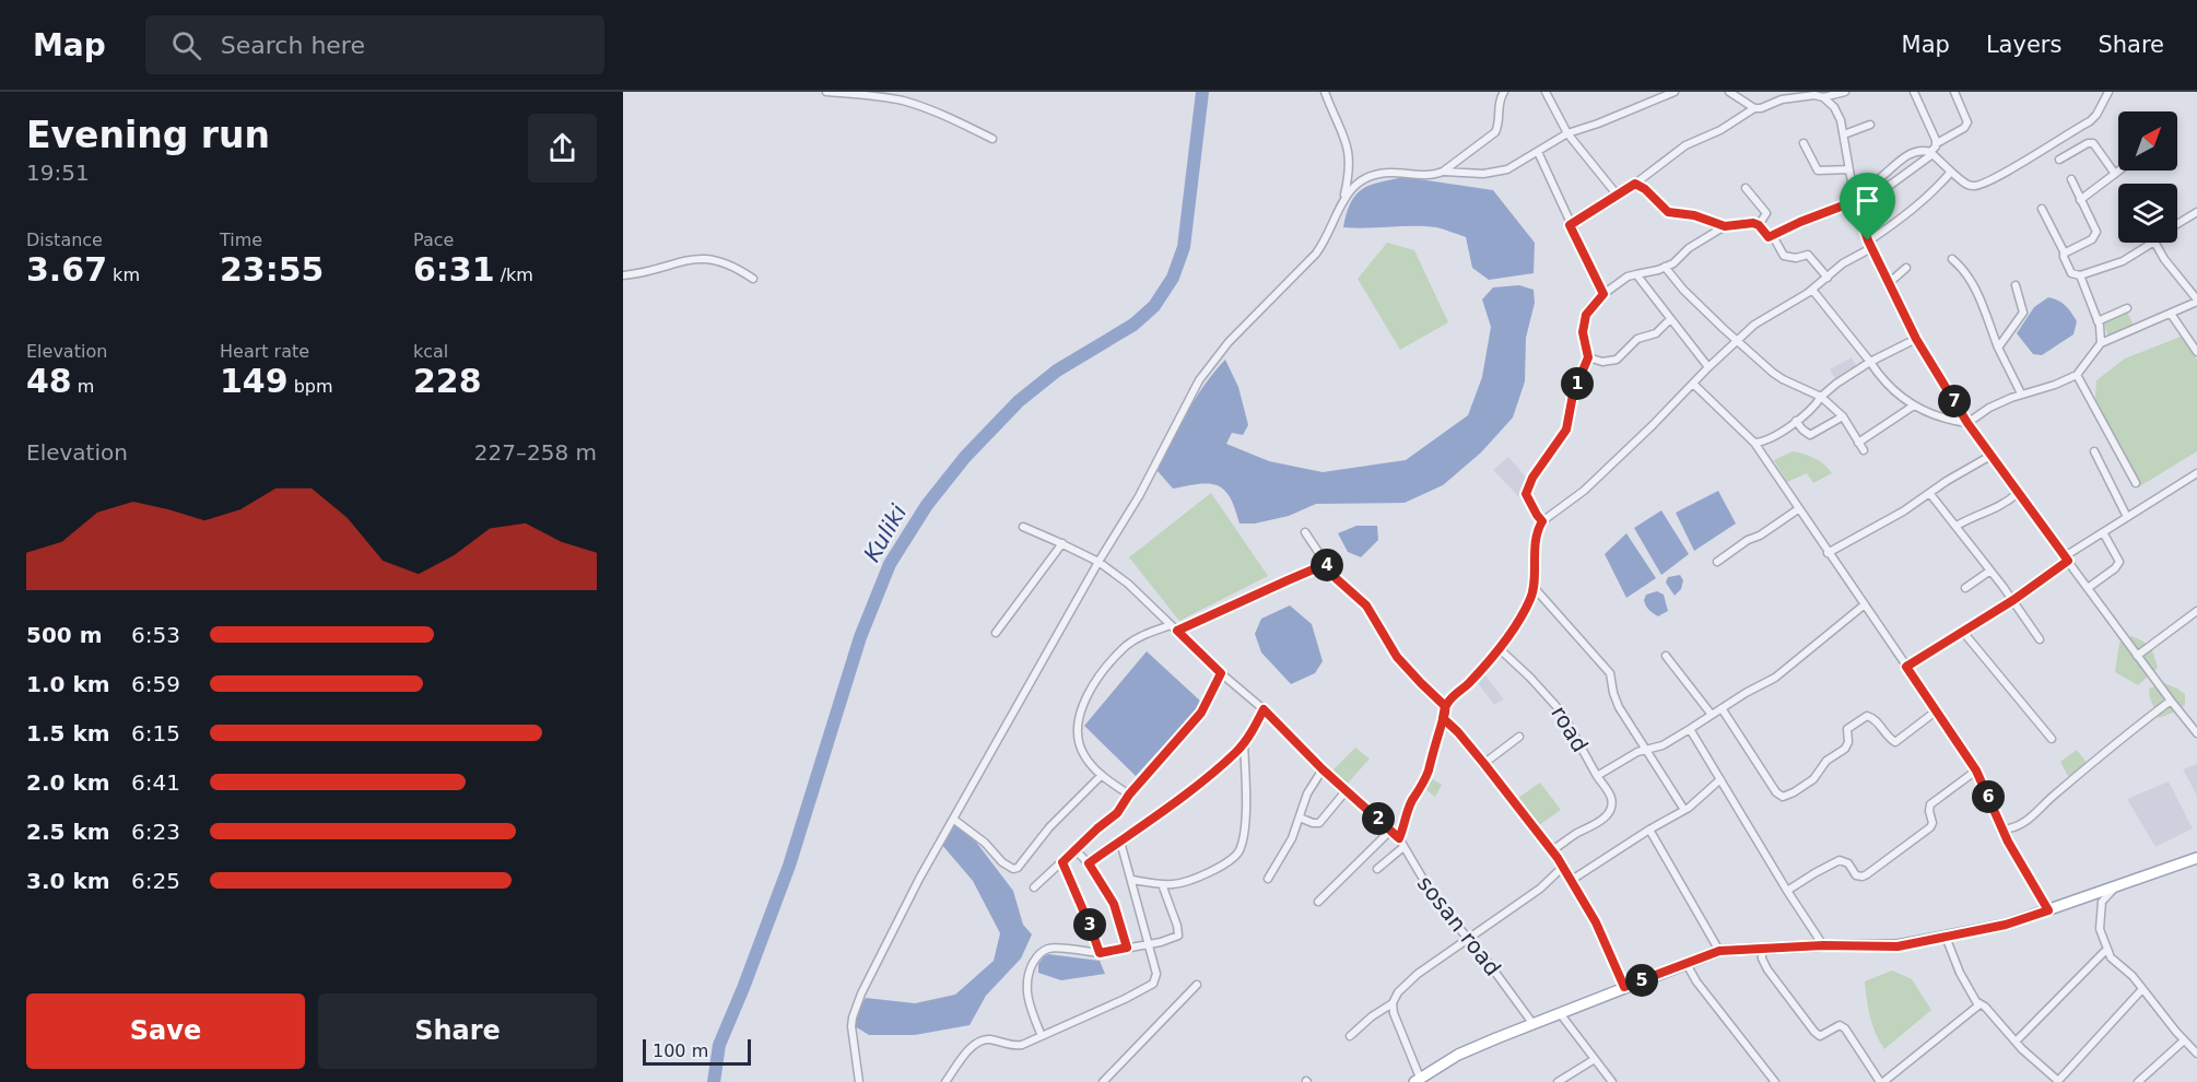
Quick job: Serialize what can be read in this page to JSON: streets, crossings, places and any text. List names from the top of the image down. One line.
{"streets":{"street":["road","sosan road"]},"water":["Kuliki"],"scale_bar":"100 m","north":"top right","page":{"header":"Map","search":"Search here","nav":["Map","Layers","Share"],"heading":["Evening run","19:51"],"stats":[["Distance","3.67 km"],["Time","23:55"],["Pace","6:31 /km"],["Elevation","48 m"],["Heart rate","149 bpm"],["kcal","228"]],"pins":["1","7","4","6","2","3","5"],"chart":["Elevation","227–258 m"],"list":[{"name":"500 m","note":"6:53"},{"name":"1.0 km","note":"6:59"},{"name":"1.5 km","note":"6:15"},{"name":"2.0 km","note":"6:41"},{"name":"2.5 km","note":"6:23"},{"name":"3.0 km","note":"6:25"}],"buttons":["Save","Share"],"scale":"100 m"}}
